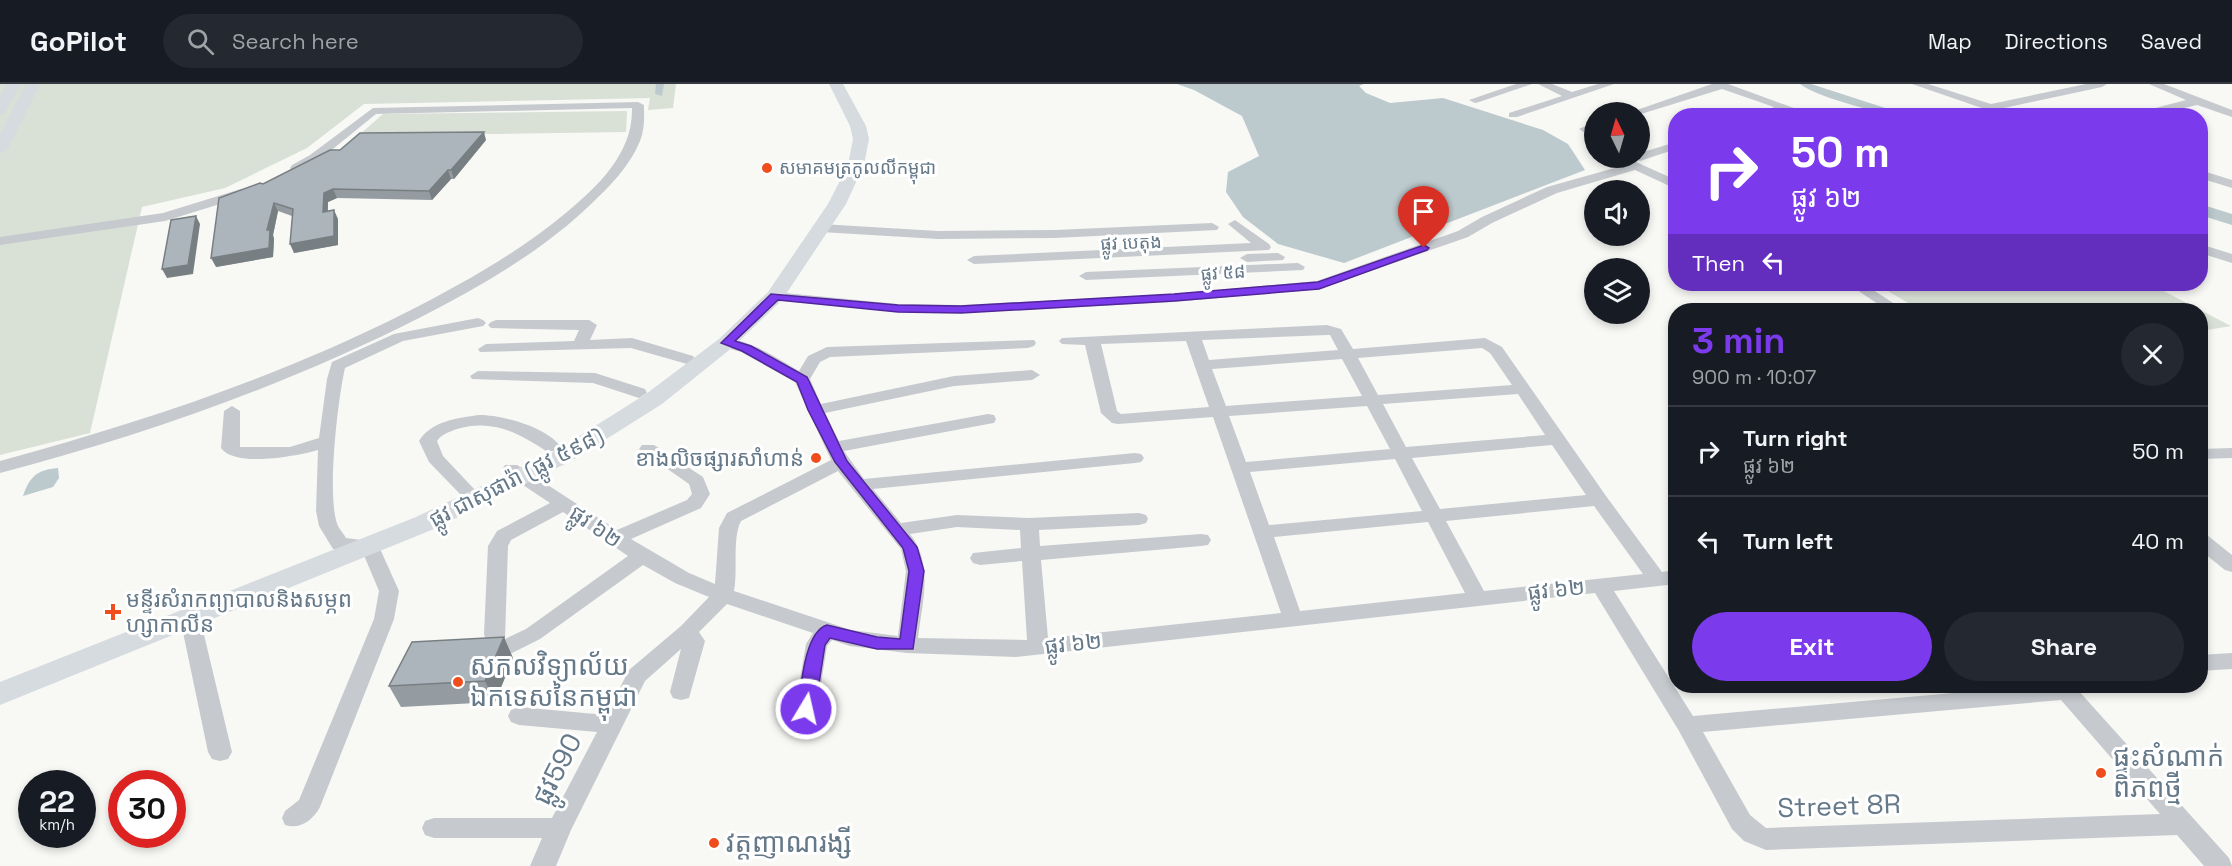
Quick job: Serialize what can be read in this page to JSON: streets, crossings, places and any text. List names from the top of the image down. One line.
{"streets":{"main road":["ផ្លូវ ជាសុផារ៉ា (ផ្លូវ ៥៩៨)"],"street":["ផ្លូវ បេតុង","ផ្លូវ ៥៨","ផ្លូវ ៦២","ផ្លូវ590","Street 8R"]},"crossings":[["ផ្លូវ ៥៨","ផ្លូវ ជាសុផារ៉ា (ផ្លូវ ៥៩៨)"],["ផ្លូវ ជាសុផារ៉ា (ផ្លូវ ៥៩៨)","ផ្លូវ ៦២"],["ផ្លូវ ៦២","ផ្លូវ590"],["ផ្លូវ ៦២","Street 8R"]],"places":{"other":["សមាគមត្រកូលលីកម្ពុជា","ខាងលិចផ្សារសាំហាន់","សកលវិទ្យាល័យ ឯកទេសនៃកម្ពុជា","ផ្ទះសំណាក់ ពិភពថ្មី","វត្តញាណរង្សី"],"health":["មន្ទីរសំរាកព្យាបាលនិងសម្ភព ហ្សាកាលីន"]},"north":"top","page":{"header":"GoPilot","search":"Search here","nav":["Map","Directions","Saved"],"turn":["50 m","ផ្លូវ ៦២"],"then":"Then","heading":["3 min","900 m · 10:07"],"list":[{"name":"Turn right","note":"ផ្លូវ ៦២","value":"50 m"},{"name":"Turn left","value":"40 m"}],"buttons":["Exit","Share"],"speed":"22 km/h","limit":"30"}}
